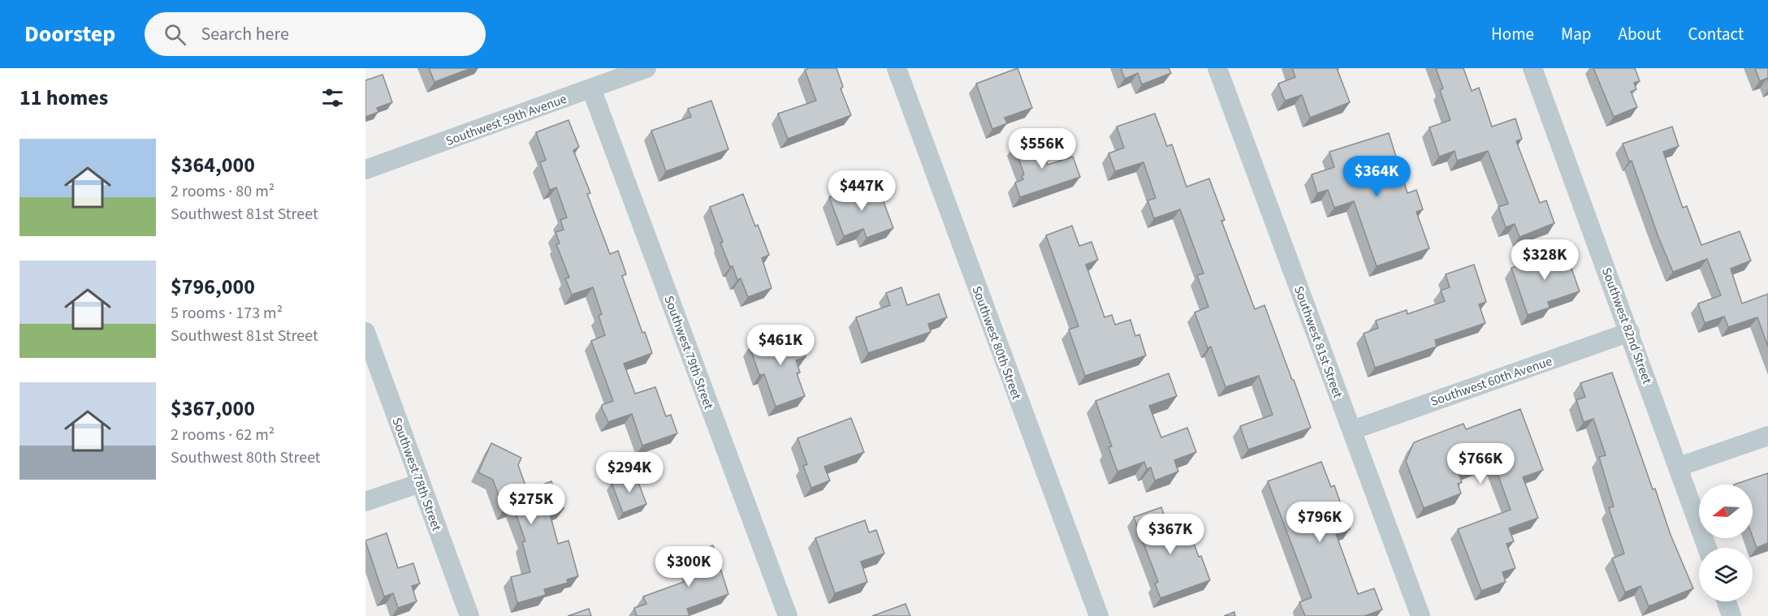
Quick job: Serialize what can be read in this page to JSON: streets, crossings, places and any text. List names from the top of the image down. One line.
{"streets":{"street":["Southwest 59th Avenue","Southwest 82nd Street","Southwest 81st Street","Southwest 80th Street","Southwest 79th Street","Southwest 60th Avenue","Southwest 78th Street"]},"crossings":[["Southwest 59th Avenue","Southwest 79th Street"],["Southwest 82nd Street","Southwest 60th Avenue"],["Southwest 81st Street","Southwest 60th Avenue"]],"north":"left","page":{"header":"Doorstep","search":"Search here","nav":["Home","Map","About","Contact"],"heading":"11 homes","list":[{"name":"$364,000","note":"2 rooms · 80 m² · Southwest 81st Street"},{"name":"$796,000","note":"5 rooms · 173 m² · Southwest 81st Street"},{"name":"$367,000","note":"2 rooms · 62 m² · Southwest 80th Street"}],"price":["$556K","$364K","$447K","$328K","$461K","$766K","$294K","$275K","$796K","$367K","$300K"]}}
